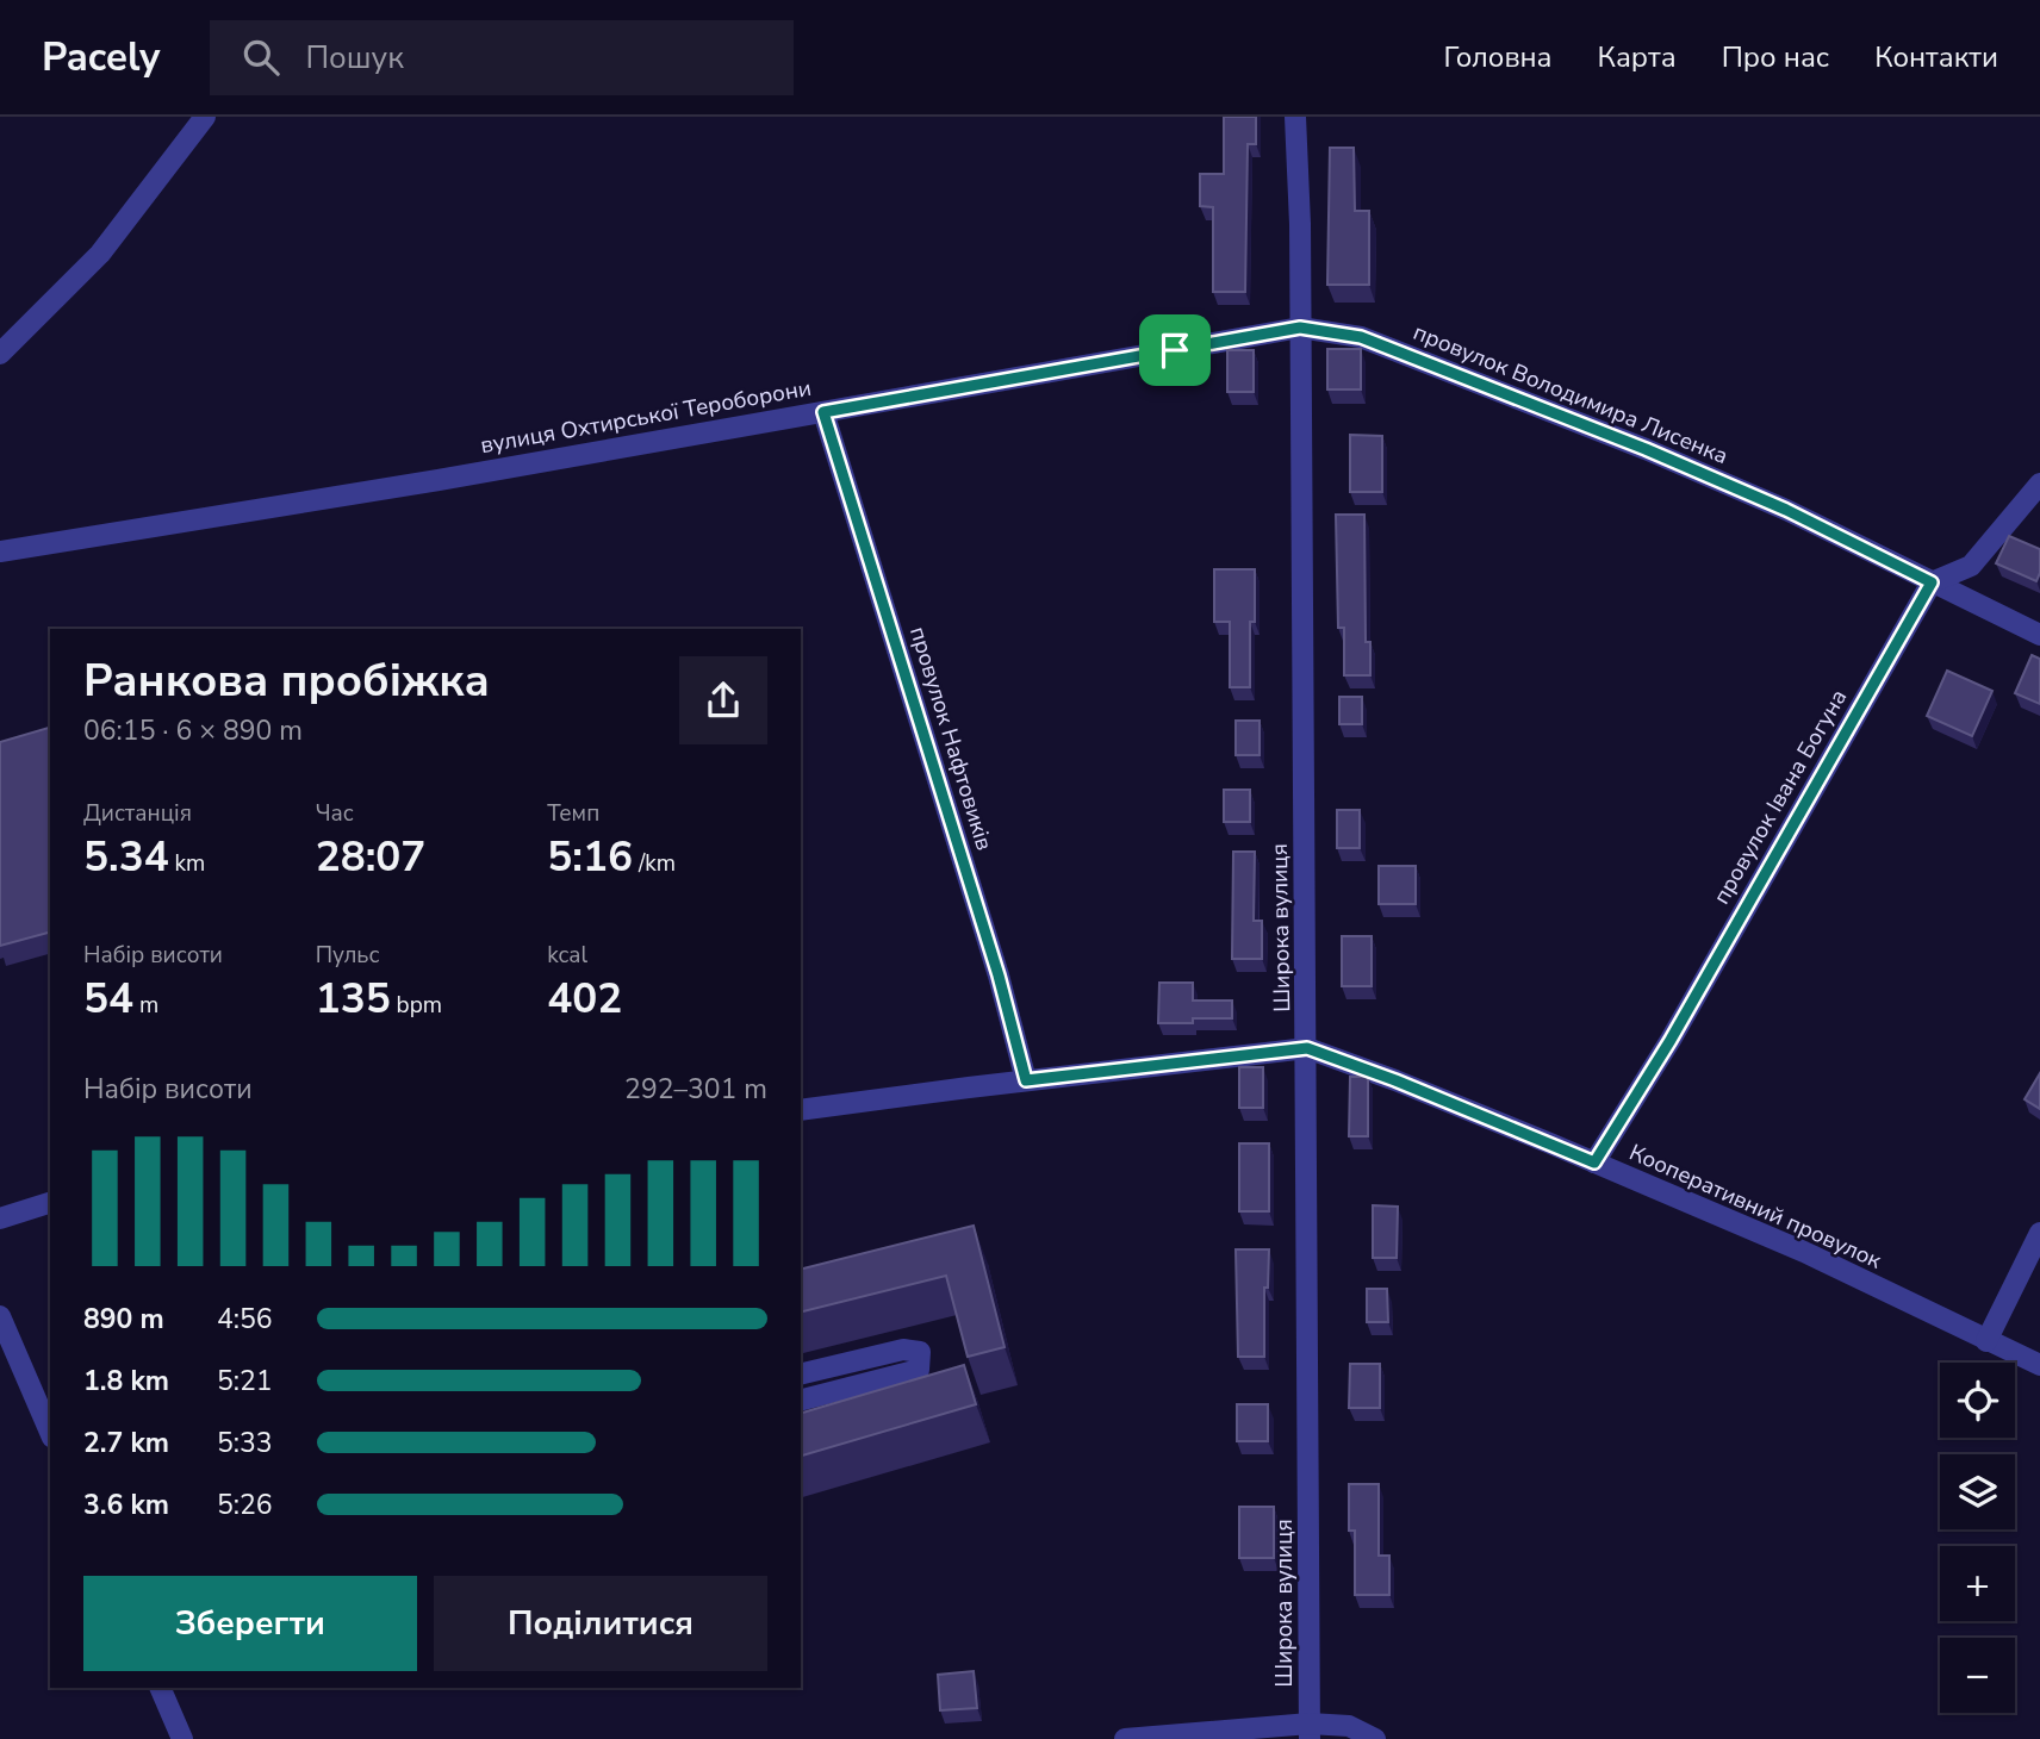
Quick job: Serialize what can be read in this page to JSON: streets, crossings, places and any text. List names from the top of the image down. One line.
{"streets":{"street":["провулок Володимира Лисенка","вулиця Охтирської Тероборони","провулок Нафтовиків","провулок Івана Богуна","Широка вулиця","Кооперативний провулок"]},"crossings":[["провулок Володимира Лисенка","вулиця Охтирської Тероборони"],["провулок Володимира Лисенка","провулок Івана Богуна"],["провулок Володимира Лисенка","Широка вулиця"],["вулиця Охтирської Тероборони","провулок Нафтовиків"],["вулиця Охтирської Тероборони","Широка вулиця"],["провулок Івана Богуна","Кооперативний провулок"],["Широка вулиця","Кооперативний провулок"]],"page":{"header":"Pacely","search":"Пошук","nav":["Головна","Карта","Про нас","Контакти"],"heading":["Ранкова пробіжка","06:15 · 6 × 890 m"],"stats":[["Дистанція","5.34 km"],["Час","28:07"],["Темп","5:16 /km"],["Набір висоти","54 m"],["Пульс","135 bpm"],["kcal","402"]],"chart":["Набір висоти","292–301 m"],"list":[{"name":"890 m","note":"4:56"},{"name":"1.8 km","note":"5:21"},{"name":"2.7 km","note":"5:33"},{"name":"3.6 km","note":"5:26"}],"map_buttons":["+","−"],"buttons":["Зберегти","Поділитися"]}}
